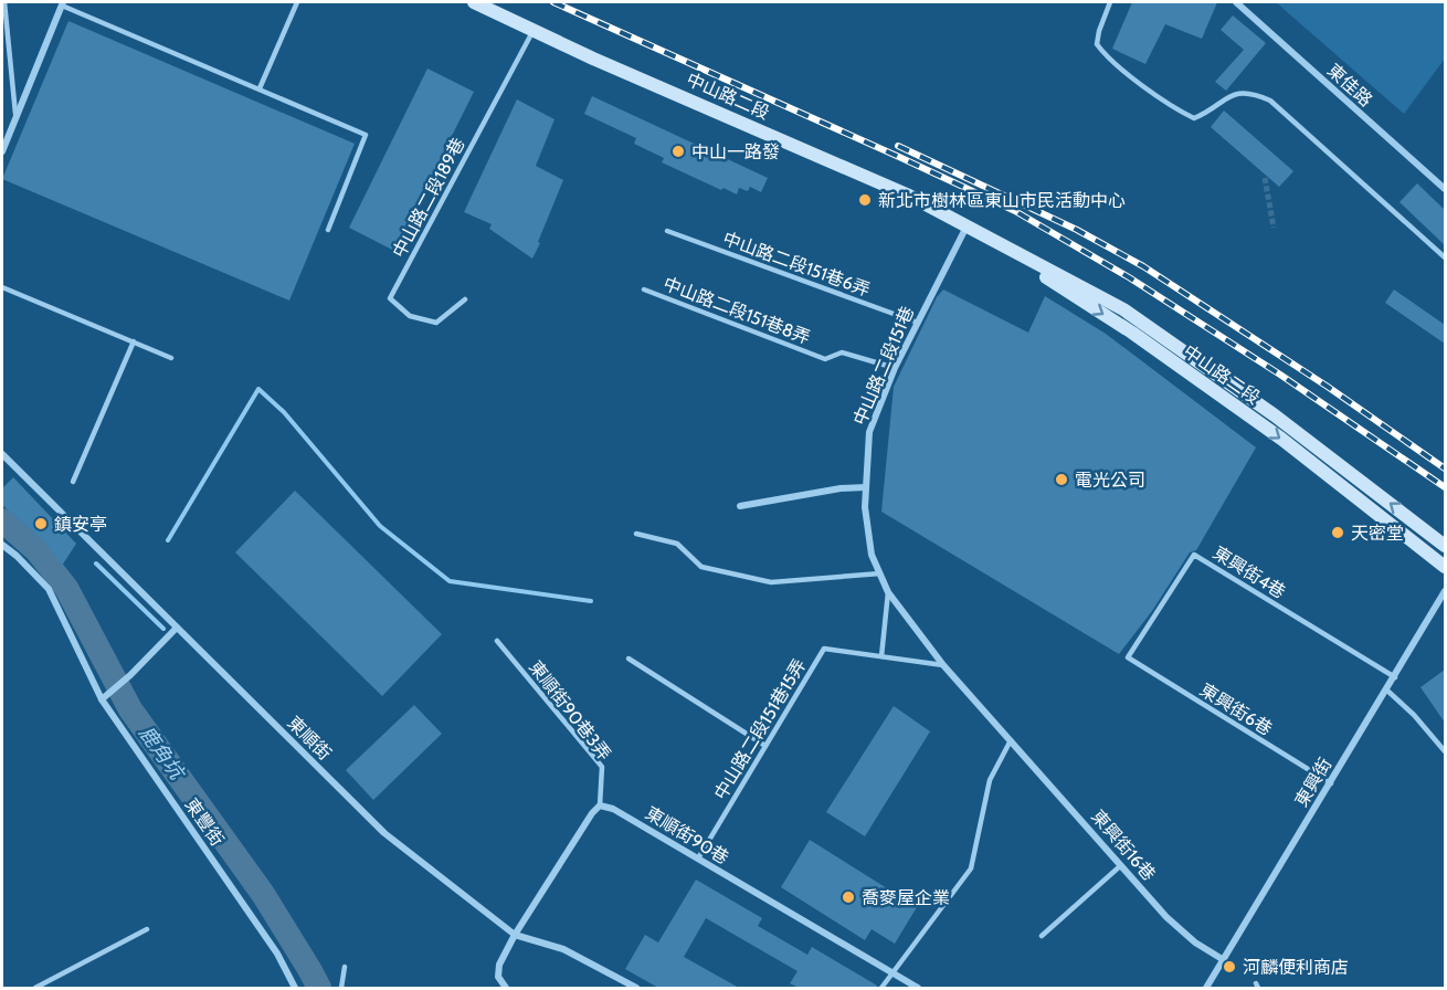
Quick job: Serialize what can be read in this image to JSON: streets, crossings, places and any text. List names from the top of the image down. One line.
{"streets":{"main road":["中山路二段"],"street":["東佳路","中山路二段151巷","東順街","東興街","東豐街","東順街90巷","東興街16巷"],"lane":["中山路二段189巷","中山路二段151巷6弄","中山路二段151巷8弄","東興街4巷","東興街6巷","東順街90巷3弄","中山路二段151巷15弄"]},"crossings":[["中山路二段","中山路二段189巷"],["中山路二段","中山路二段151巷"],["中山路二段151巷6弄","中山路二段151巷"],["中山路二段151巷8弄","中山路二段151巷"],["中山路二段151巷","中山路二段151巷15弄"],["中山路二段151巷","東興街16巷"],["東興街4巷","東興街6巷"],["東興街4巷","東興街"],["東興街6巷","東興街"],["東順街90巷3弄","東順街90巷"],["中山路二段151巷15弄","東順街90巷"],["中山路二段151巷15弄","東興街16巷"],["東興街","東興街16巷"]],"water":["鹿角坑"],"places":["中山一路發","新北市樹林區東山市民活動中心","電光公司","鎮安亭","天密堂","喬麥屋企業","河麟便利商店"]}
